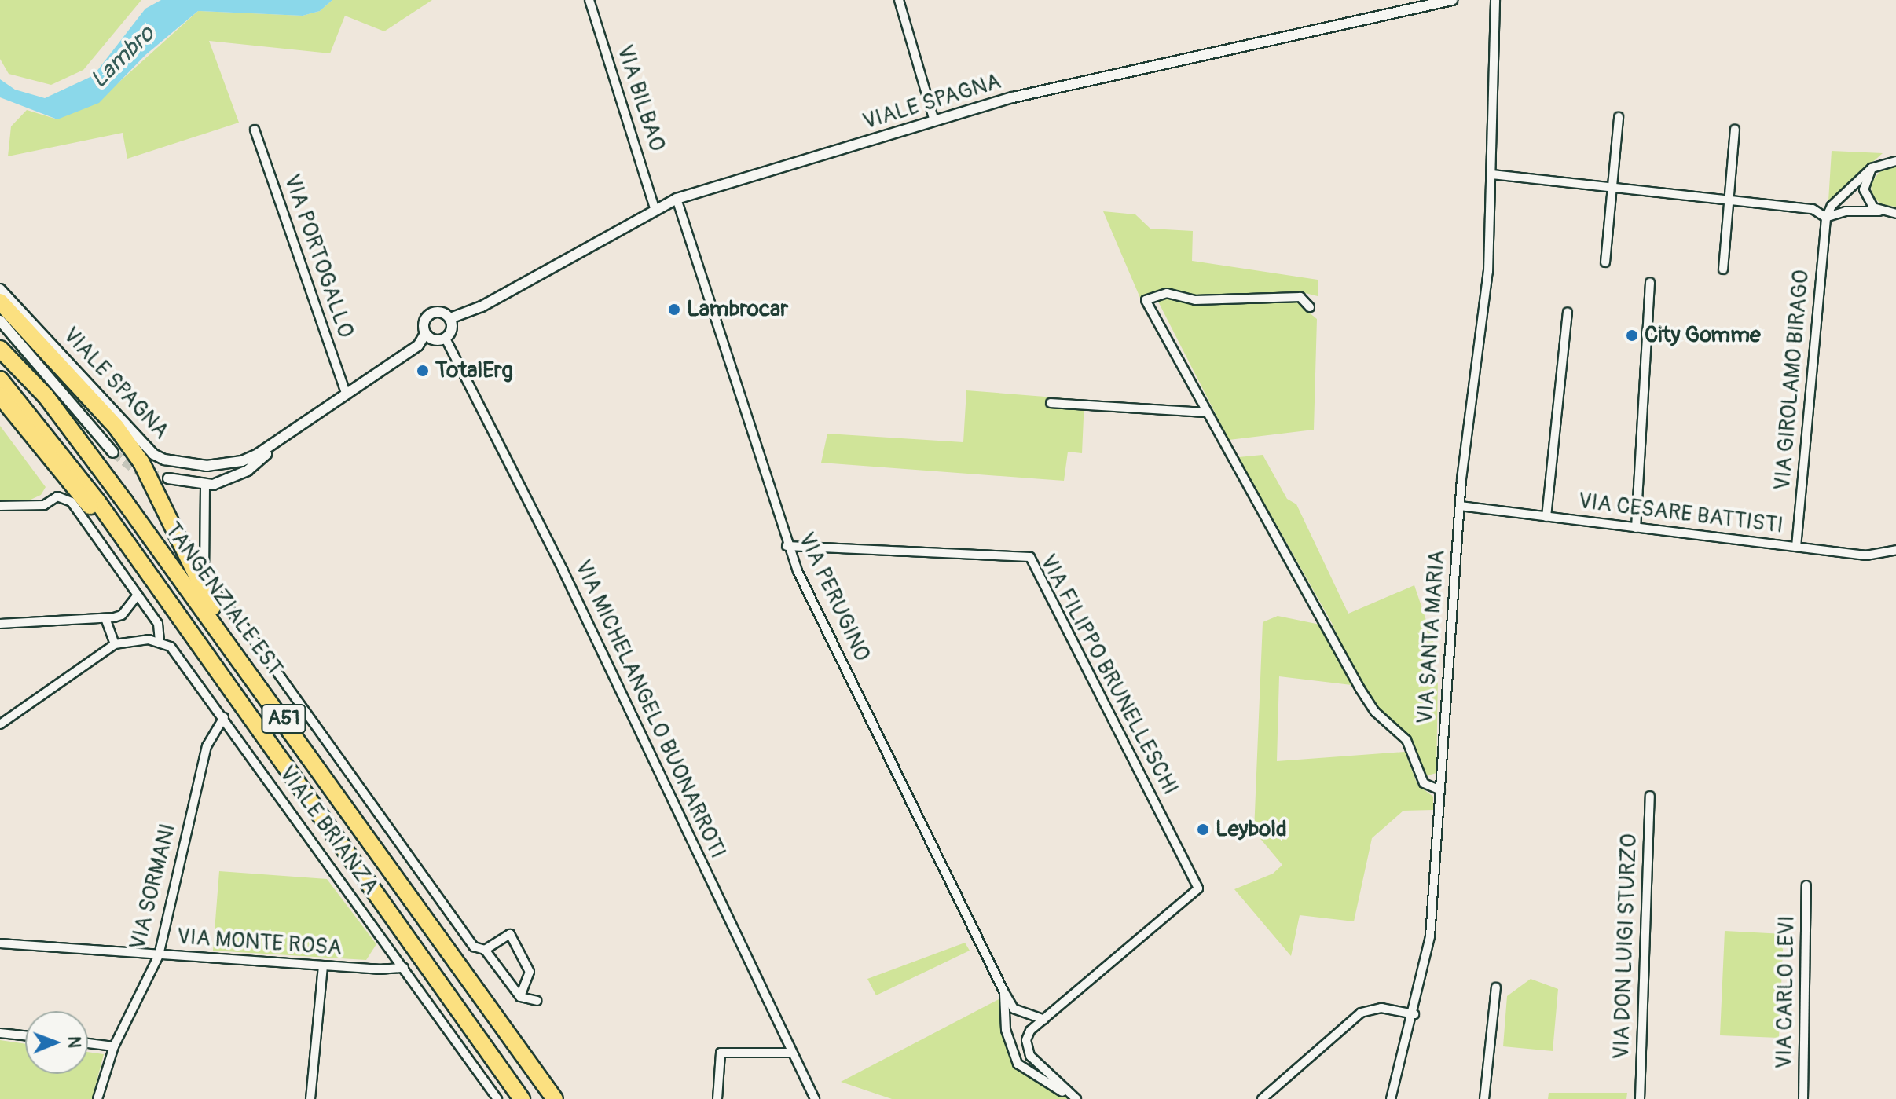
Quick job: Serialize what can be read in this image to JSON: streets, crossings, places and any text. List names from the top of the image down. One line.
{"streets":{"highway":["TANGENZIALE EST","A51"],"street":["VIA BILBAO","VIALE SPAGNA","VIA PORTOGALLO","VIA GIROLAMO BIRAGO","VIA CESARE BATTISTI","VIA PERUGINO","VIA SANTA MARIA","VIA FILIPPO BRUNELLESCHI","VIA MICHELANGELO BUONARROTI","VIALE BRIANZA","VIA SORMANI","VIA MONTE ROSA","VIA DON LUIGI STURZO","VIA CARLO LEVI"]},"crossings":[["VIA BILBAO","VIALE SPAGNA"],["VIALE SPAGNA","VIA PORTOGALLO"],["VIALE SPAGNA","VIA PERUGINO"],["VIALE SPAGNA","VIA MICHELANGELO BUONARROTI"],["VIA GIROLAMO BIRAGO","VIA CESARE BATTISTI"],["VIA CESARE BATTISTI","VIA SANTA MARIA"],["VIA PERUGINO","VIA FILIPPO BRUNELLESCHI"],["VIALE BRIANZA","VIA SORMANI"],["VIALE BRIANZA","VIA MONTE ROSA"],["VIA SORMANI","VIA MONTE ROSA"]],"water":["Lambro"],"places":["Lambrocar","City Gomme","TotalErg","Leybold"],"north":"right"}
